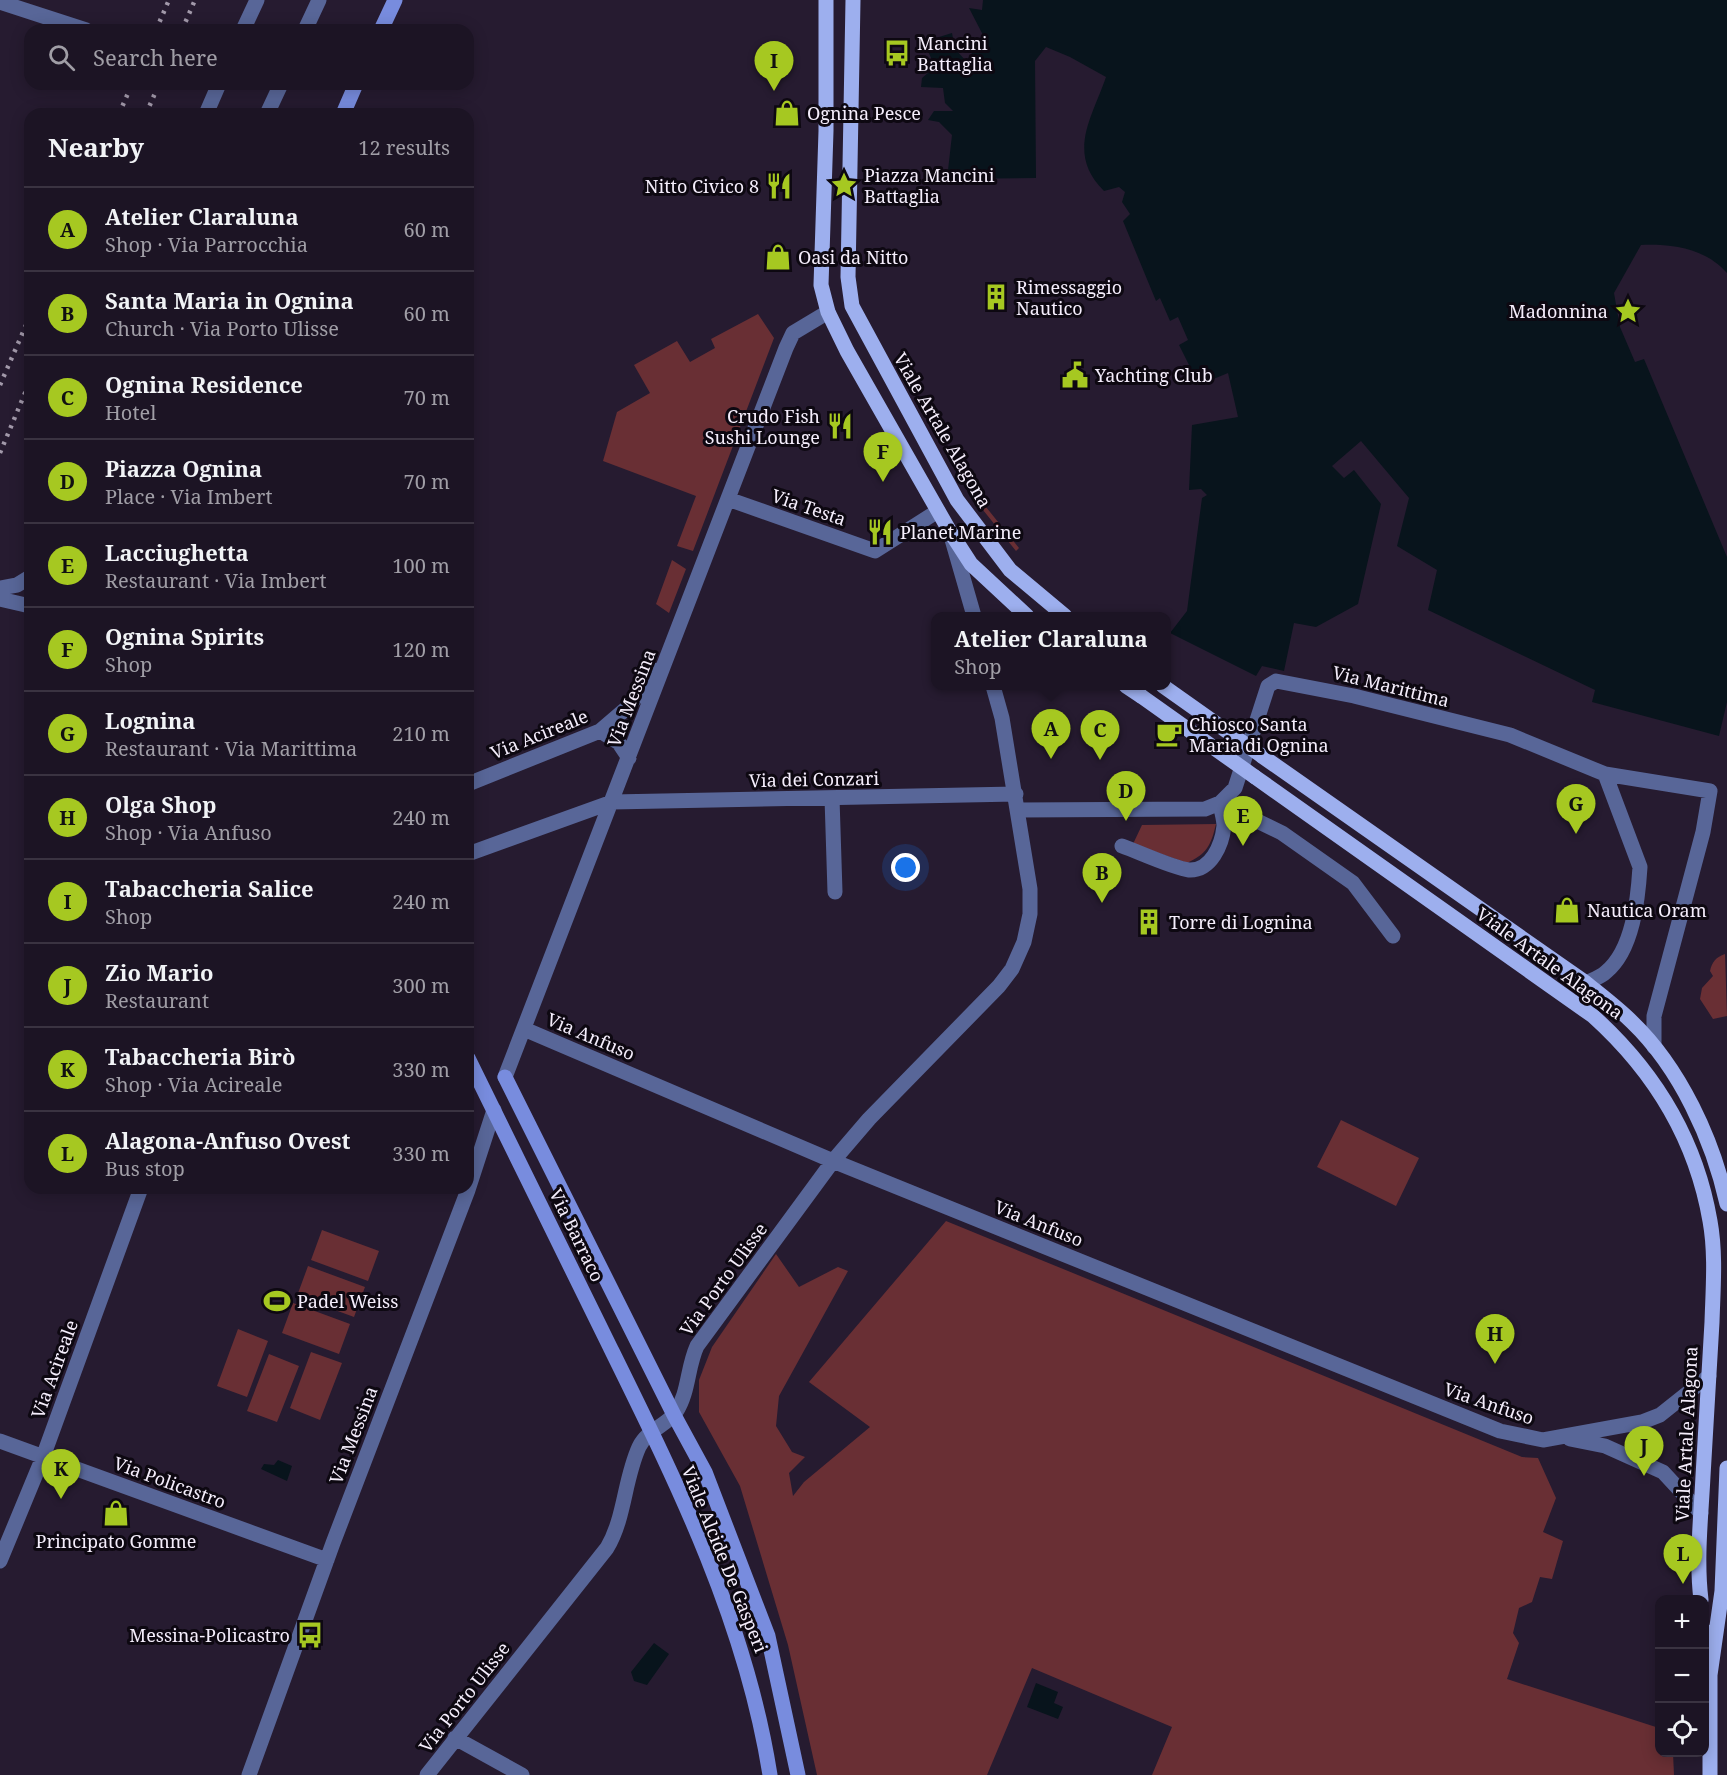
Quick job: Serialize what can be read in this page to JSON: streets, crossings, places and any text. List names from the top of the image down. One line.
{"streets":{"main road":["Viale Artale Alagona","Via Barraco","Viale Alcide De Gasperi"],"street":["Via Testa","Via Marittima","Via Messina","Via Acireale","Via dei Conzari","Via Anfuso","Via Porto Ulisse","Via Policastro"]},"crossings":[["Viale Artale Alagona","Via Marittima"],["Via Testa","Via Messina"],["Via Messina","Via Acireale"],["Via Messina","Via dei Conzari"],["Via Messina","Via Anfuso"],["Via Messina","Via Barraco"],["Via Messina","Via Policastro"],["Via Acireale","Via Policastro"],["Via dei Conzari","Via Porto Ulisse"],["Via Anfuso","Via Porto Ulisse"],["Via Barraco","Via Porto Ulisse"],["Via Barraco","Viale Alcide De Gasperi"],["Via Porto Ulisse","Viale Alcide De Gasperi"]],"places":{"bus stop":["Mancini Battaglia","Messina-Policastro"],"shop":["Ognina Pesce","Oasi da Nitto","Nautica Oram","Principato Gomme"],"place":["Piazza Mancini Battaglia","Madonnina"],"restaurant":["Nitto Civico 8","Crudo Fish Sushi Lounge","Planet Marine"],"building":["Rimessaggio Nautico","Torre di Lognina"],"public building":["Yachting Club"],"cafe":["Chiosco Santa Maria di Ognina"],"sports":["Padel Weiss"]},"page":{"search":"Search here","pins":["I","F","A","C","D","G","E","B","H","J","K","L"],"heading":["Nearby","12 results"],"list":[{"mark":"A","name":"Atelier Claraluna","note":"Shop · Via Parrocchia","value":"60 m"},{"mark":"B","name":"Santa Maria in Ognina","note":"Church · Via Porto Ulisse","value":"60 m"},{"mark":"C","name":"Ognina Residence","note":"Hotel","value":"70 m"},{"mark":"D","name":"Piazza Ognina","note":"Place · Via Imbert","value":"70 m"},{"mark":"E","name":"Lacciughetta","note":"Restaurant · Via Imbert","value":"100 m"},{"mark":"F","name":"Ognina Spirits","note":"Shop","value":"120 m"},{"mark":"G","name":"Lognina","note":"Restaurant · Via Marittima","value":"210 m"},{"mark":"H","name":"Olga Shop","note":"Shop · Via Anfuso","value":"240 m"},{"mark":"I","name":"Tabaccheria Salice","note":"Shop","value":"240 m"},{"mark":"J","name":"Zio Mario","note":"Restaurant","value":"300 m"},{"mark":"K","name":"Tabaccheria Birò","note":"Shop · Via Acireale","value":"330 m"},{"mark":"L","name":"Alagona-Anfuso Ovest","note":"Bus stop","value":"330 m"}],"popup":["Atelier Claraluna","Shop"],"map_buttons":["+","−"]}}
